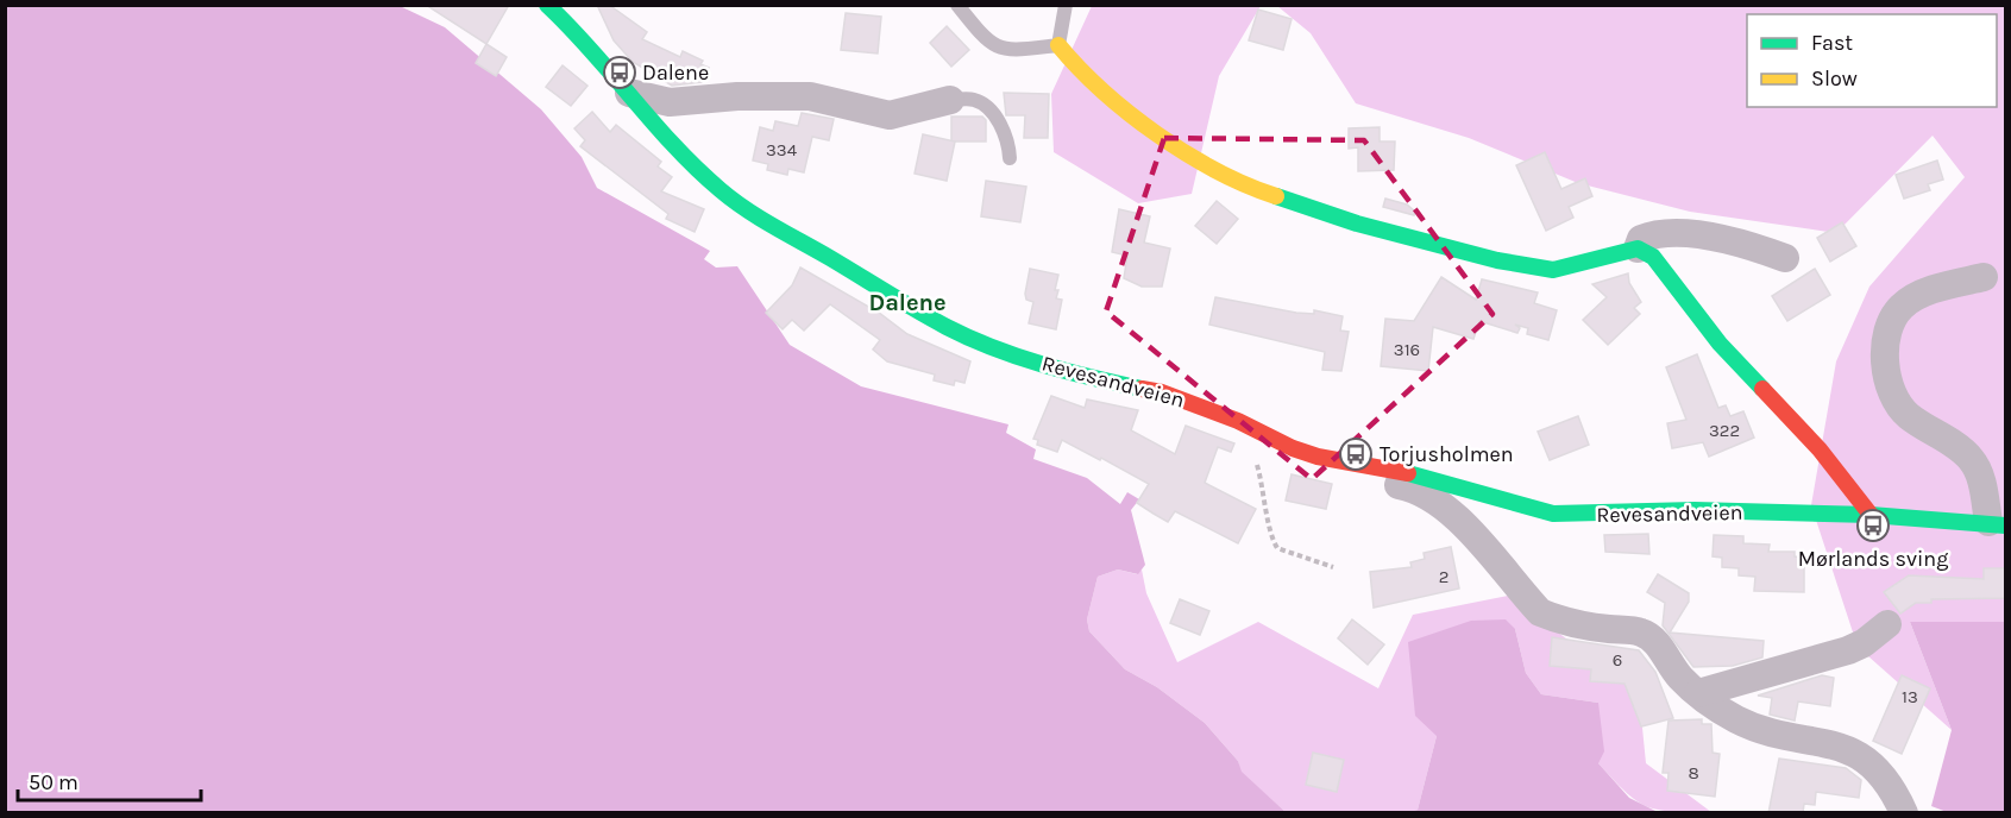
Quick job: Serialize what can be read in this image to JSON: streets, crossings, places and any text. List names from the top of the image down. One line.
{"streets":{"main road":["Revesandveien"]},"districts":["Dalene"],"places":{"bus stop":["Dalene","Torjusholmen","Mørlands sving"]},"house_numbers":["334","316","322","2","6","13","8"],"legend":["Fast","Slow"],"scale_bar":"50 m"}
